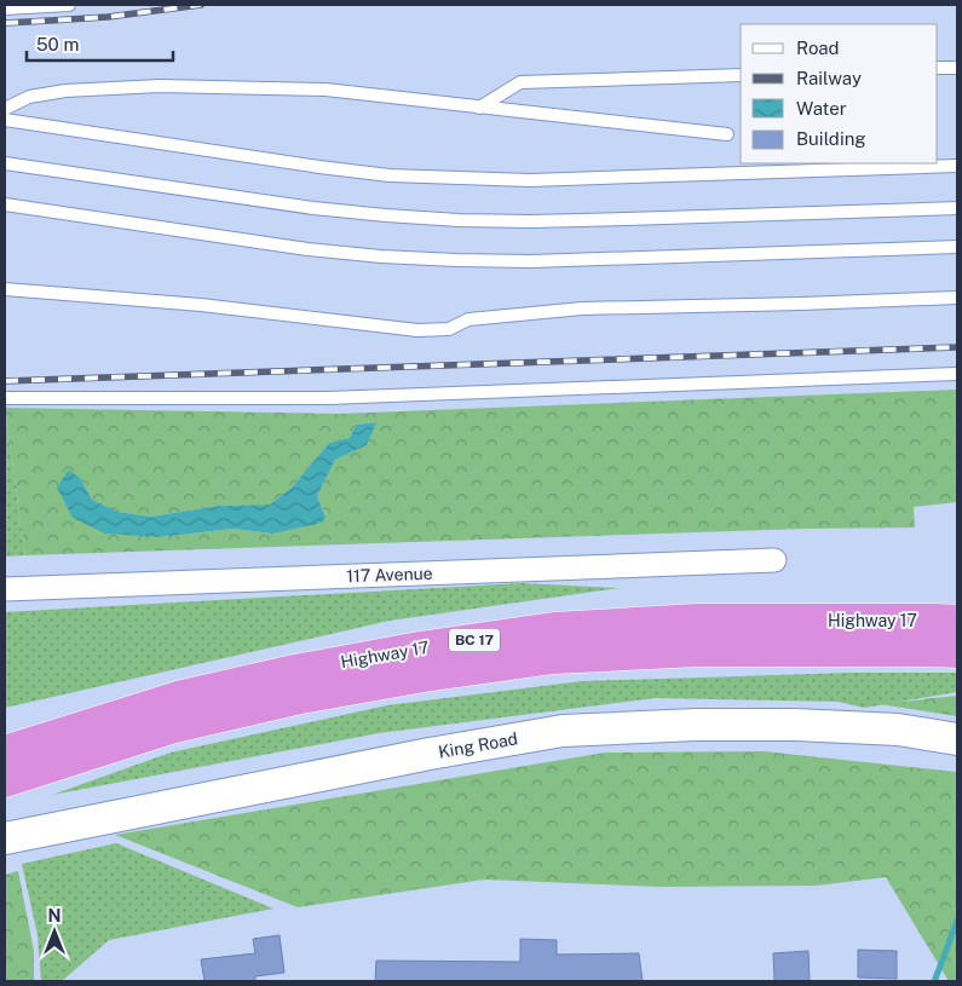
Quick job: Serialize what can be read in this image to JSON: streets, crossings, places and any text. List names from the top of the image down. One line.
{"streets":{"highway":["Highway 17","BC 17"],"street":["117 Avenue","King Road"]},"legend":["Road","Railway","Water","Building"],"scale_bar":"50 m","north":"top"}
